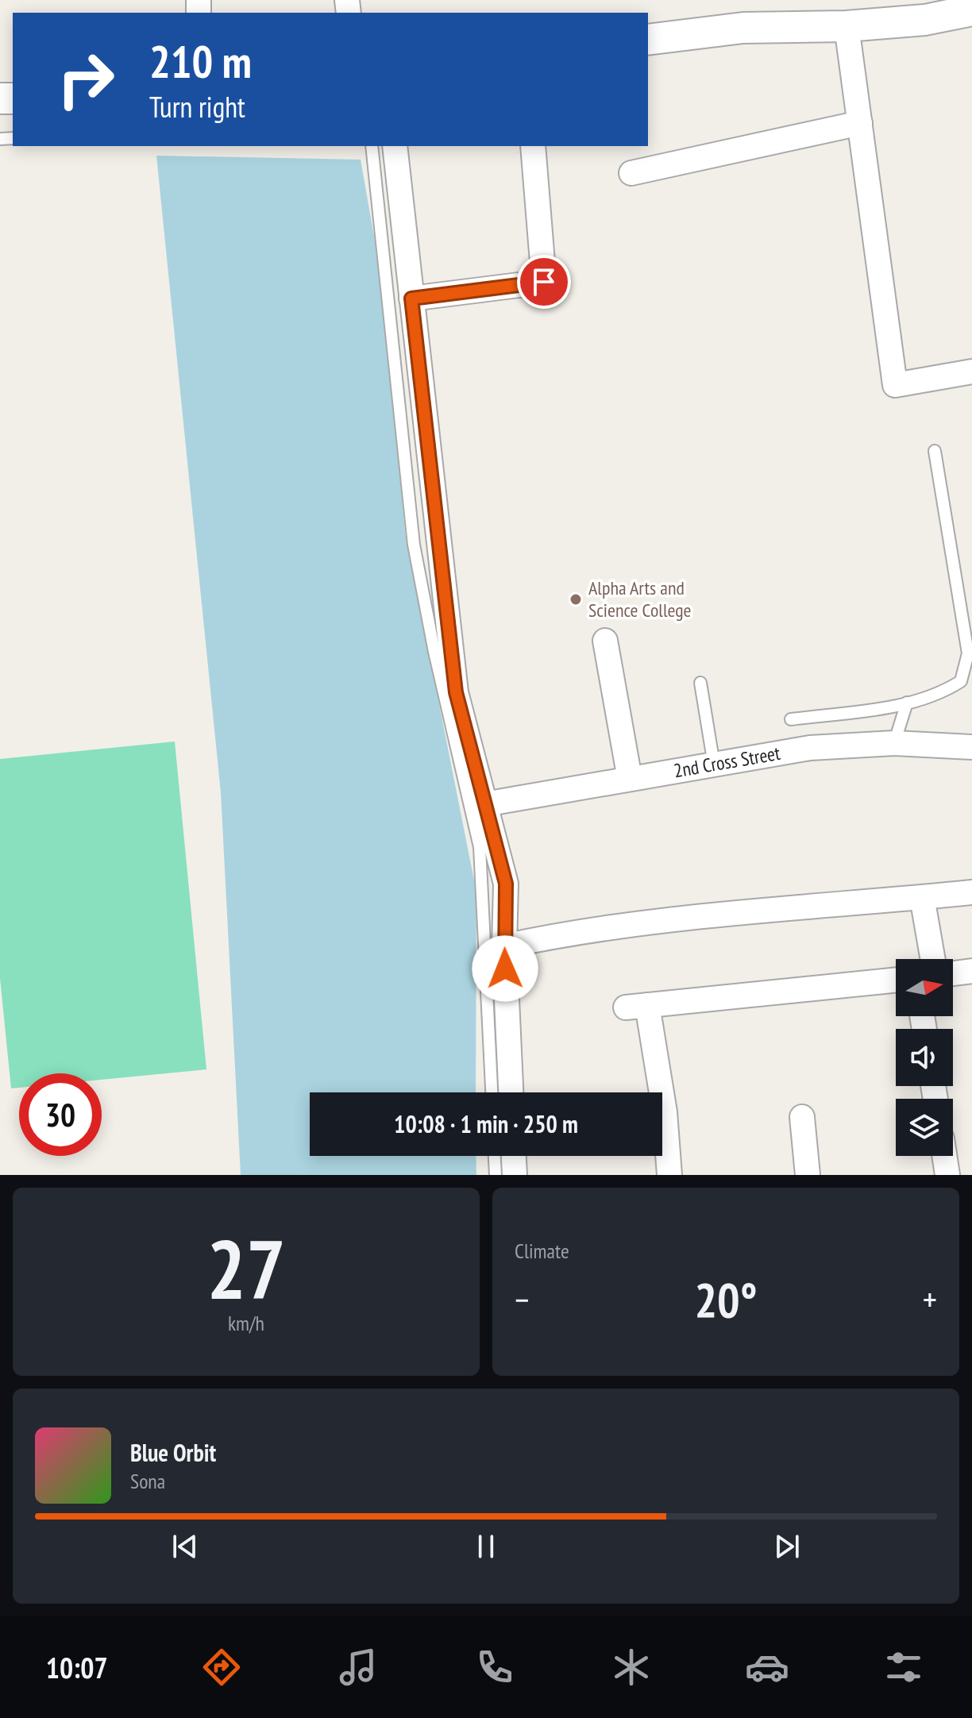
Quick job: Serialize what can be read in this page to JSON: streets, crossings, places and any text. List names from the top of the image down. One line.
{"streets":{"street":["2nd Cross Street"]},"places":["Alpha Arts and Science College"],"north":"right","page":{"turn":["210 m","Turn right"],"limit":"30","trip":"10:08 · 1 min · 250 m","tile":[["27","km/h"],"Climate"],"heat":["−","20°","+"],"song":["Blue Orbit","Sona"],"tabs":"10:07"}}
